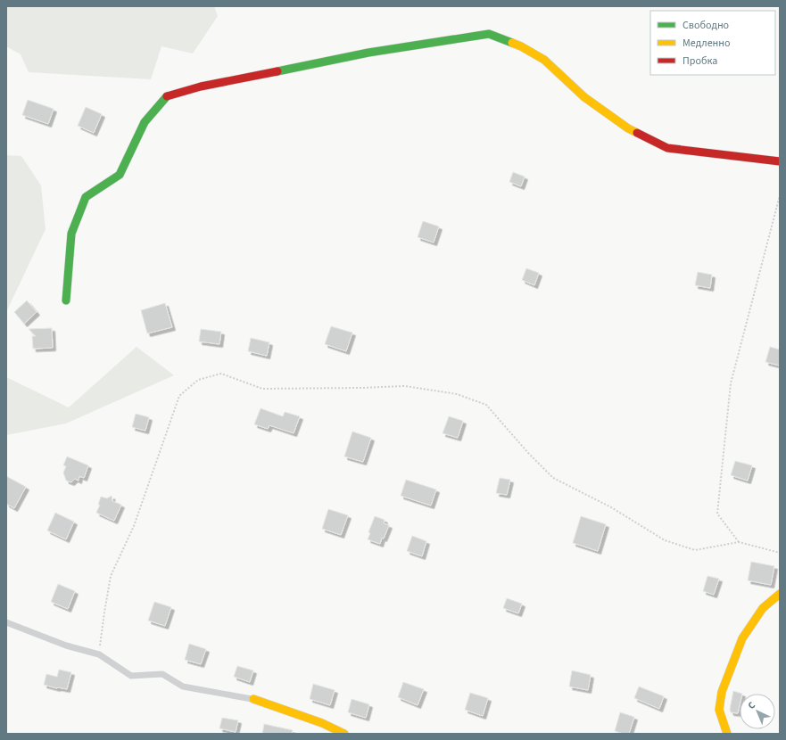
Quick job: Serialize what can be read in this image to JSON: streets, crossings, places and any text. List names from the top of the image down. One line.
{"legend":["Свободно","Медленно","Пробка"],"north":"top left"}
